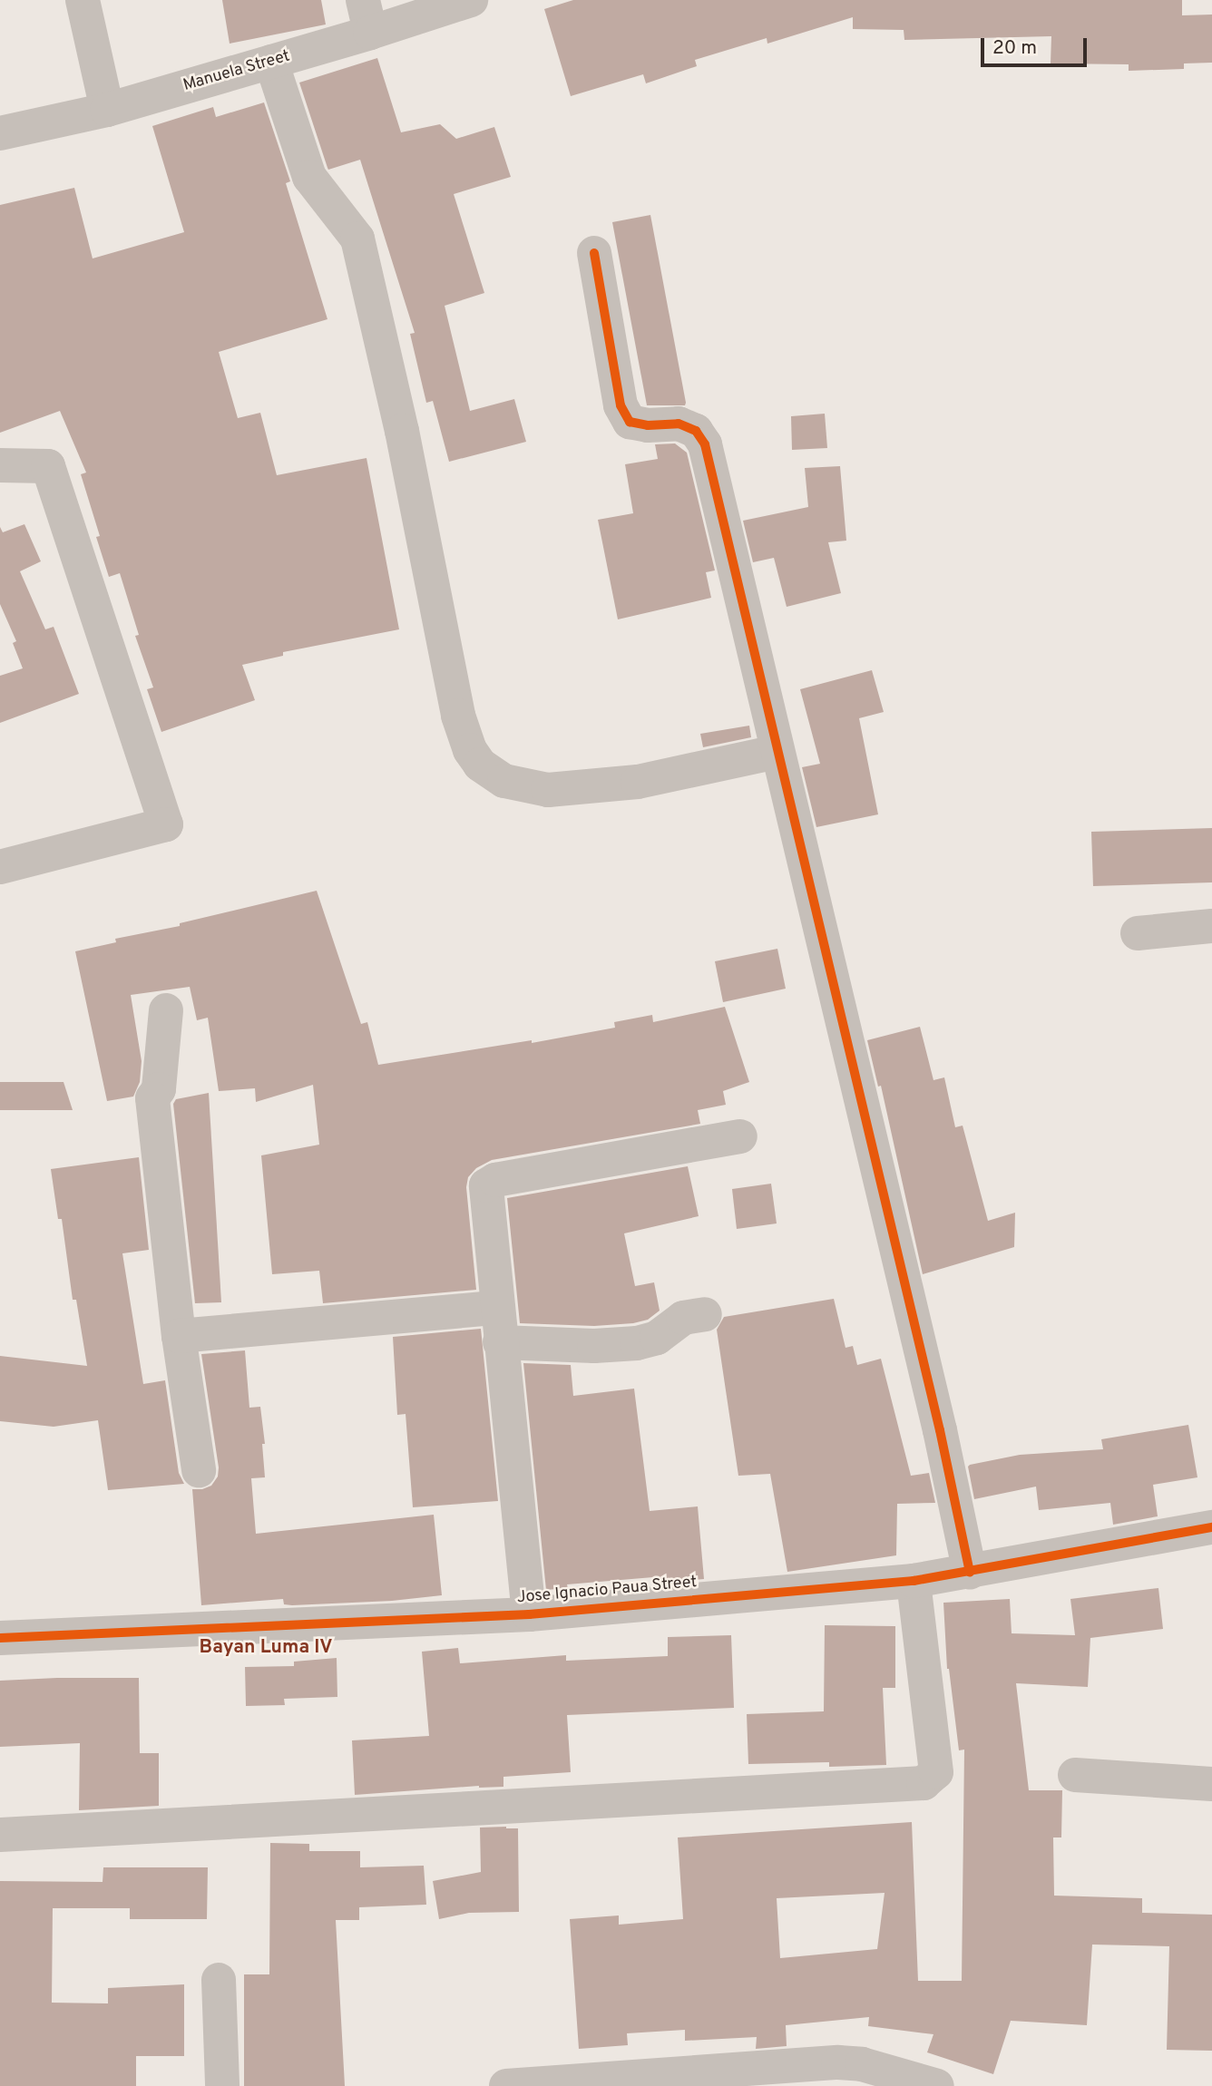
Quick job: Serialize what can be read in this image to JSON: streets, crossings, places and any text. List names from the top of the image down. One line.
{"streets":{"street":["Manuela Street","Jose Ignacio Paua Street"]},"districts":["Bayan Luma IV"],"scale_bar":"20 m"}
